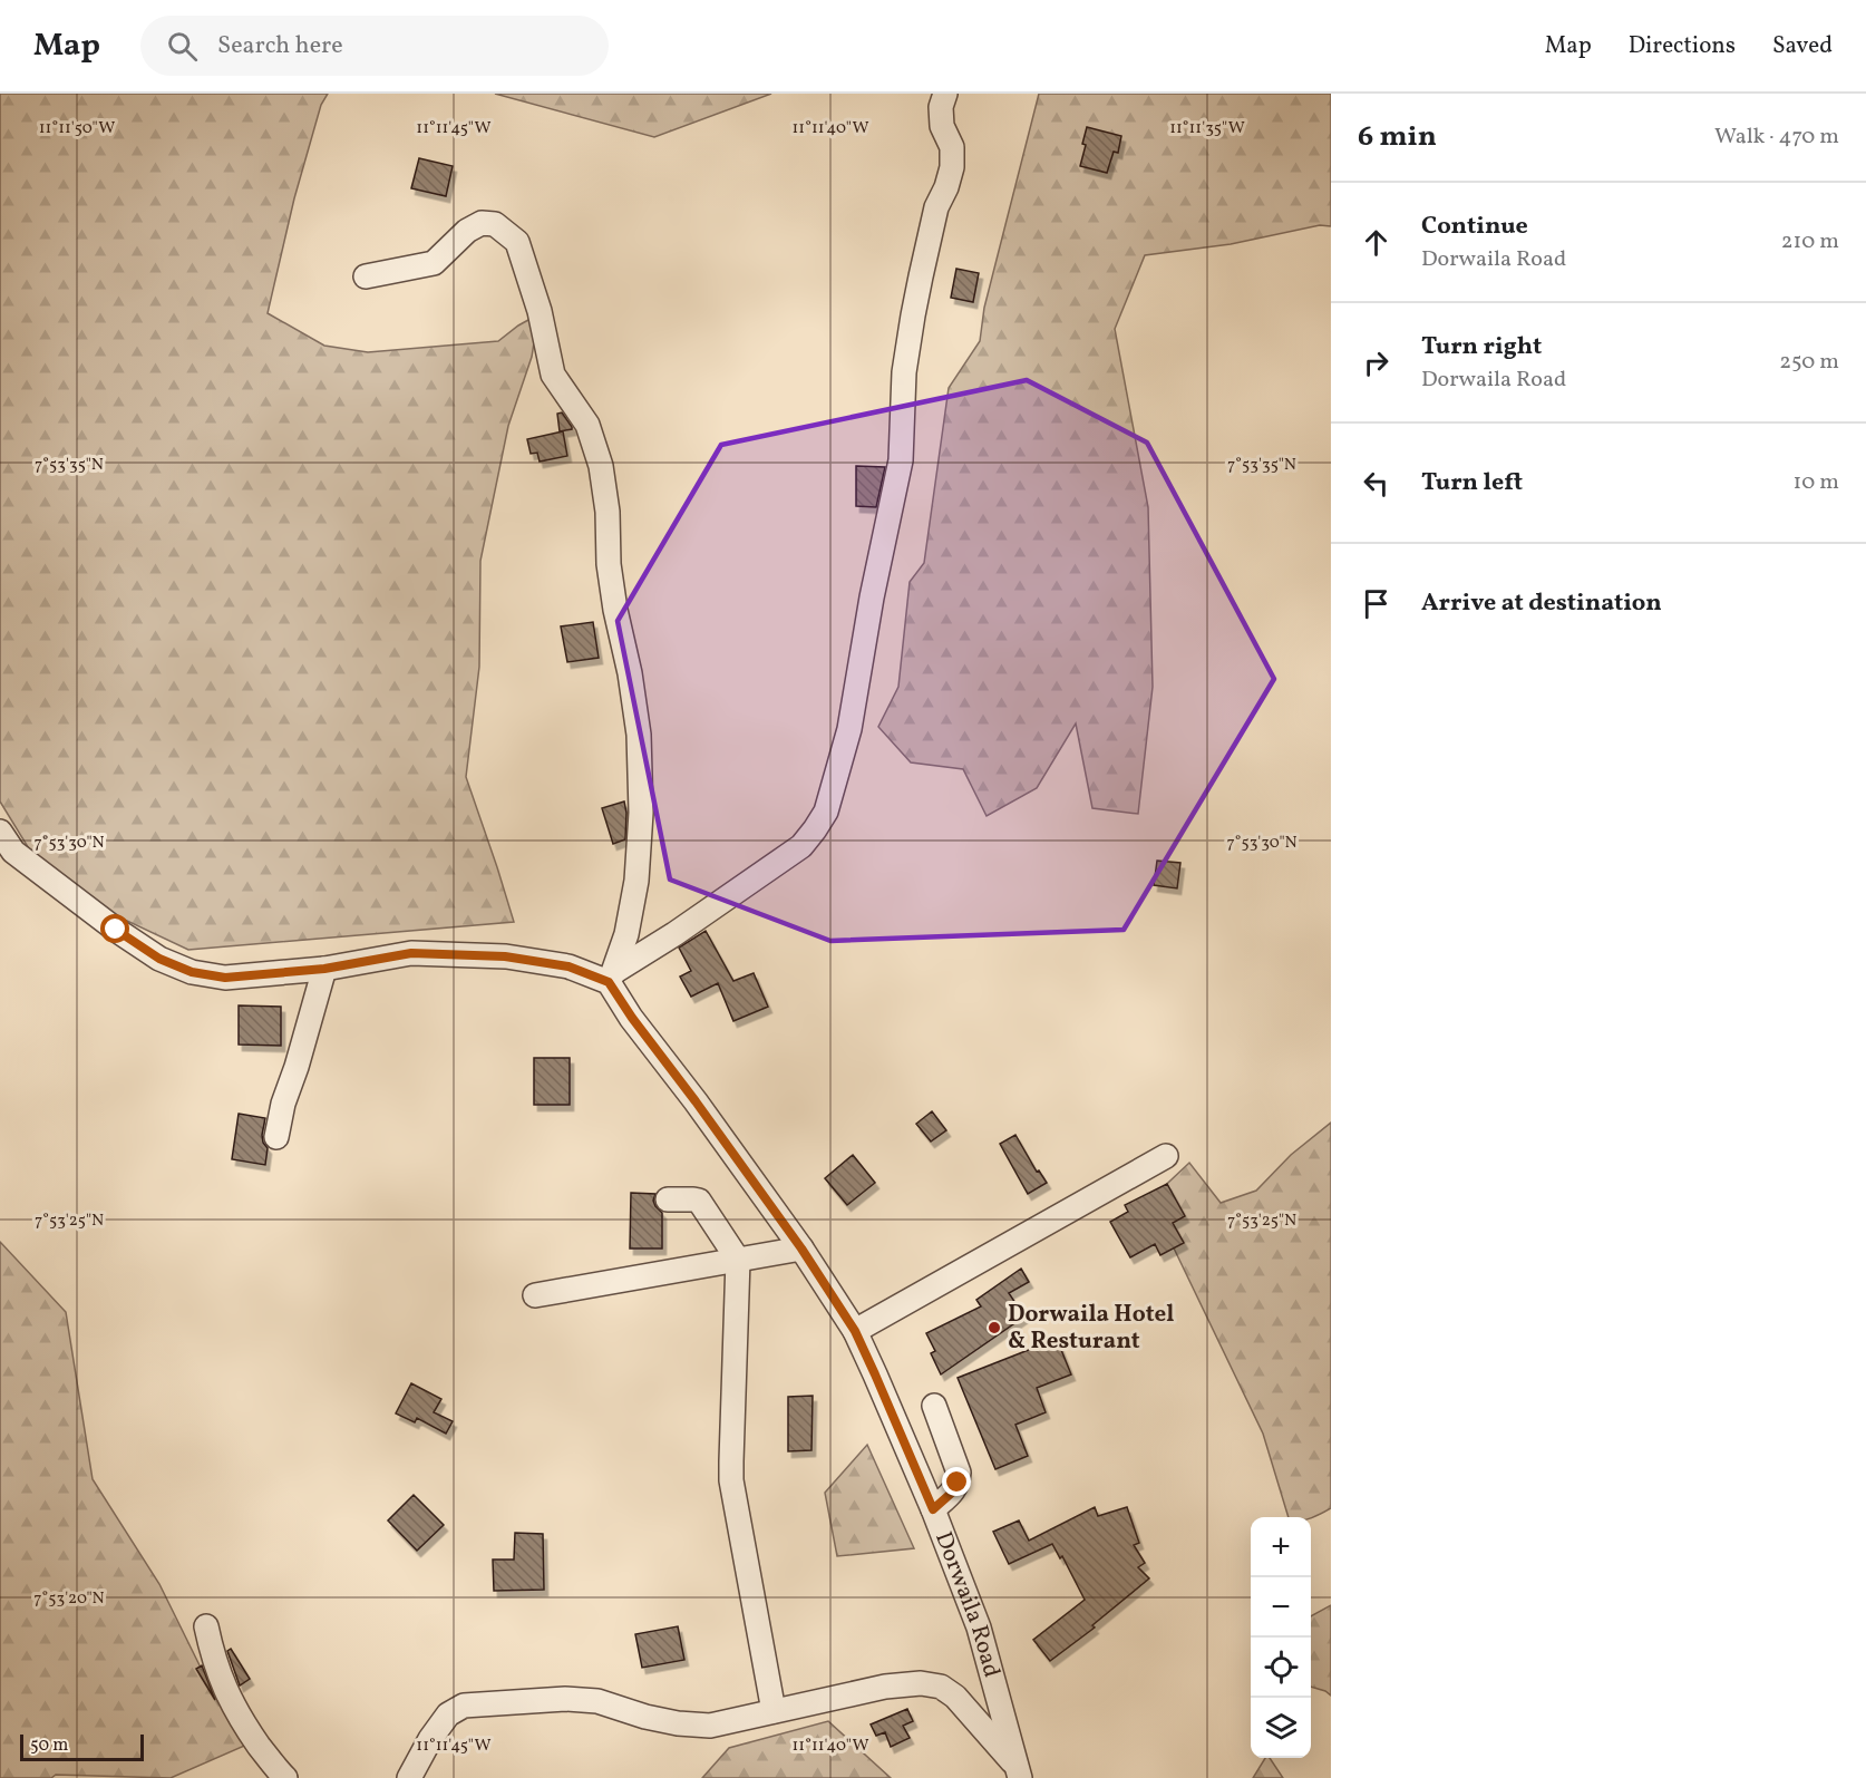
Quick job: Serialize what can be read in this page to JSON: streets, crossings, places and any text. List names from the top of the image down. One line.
{"streets":{"street":["Dorwaila Road"]},"places":["Dorwaila Hotel & Resturant"],"scale_bar":"50 m","page":{"header":"Map","search":"Search here","nav":["Map","Directions","Saved"],"heading":["6 min","Walk · 470 m"],"list":[["Continue","Dorwaila Road","210 m"],["Turn right","Dorwaila Road","250 m"],["Turn left","10 m"],"Arrive at destination"],"map_buttons":["+","−"],"scale":"50 m"},"coordinates":["11°11'50\"W","11°11'45\"W","11°11'40\"W","11°11'35\"W","7°53'35\"N","7°53'30\"N","7°53'25\"N","7°53'20\"N"]}
